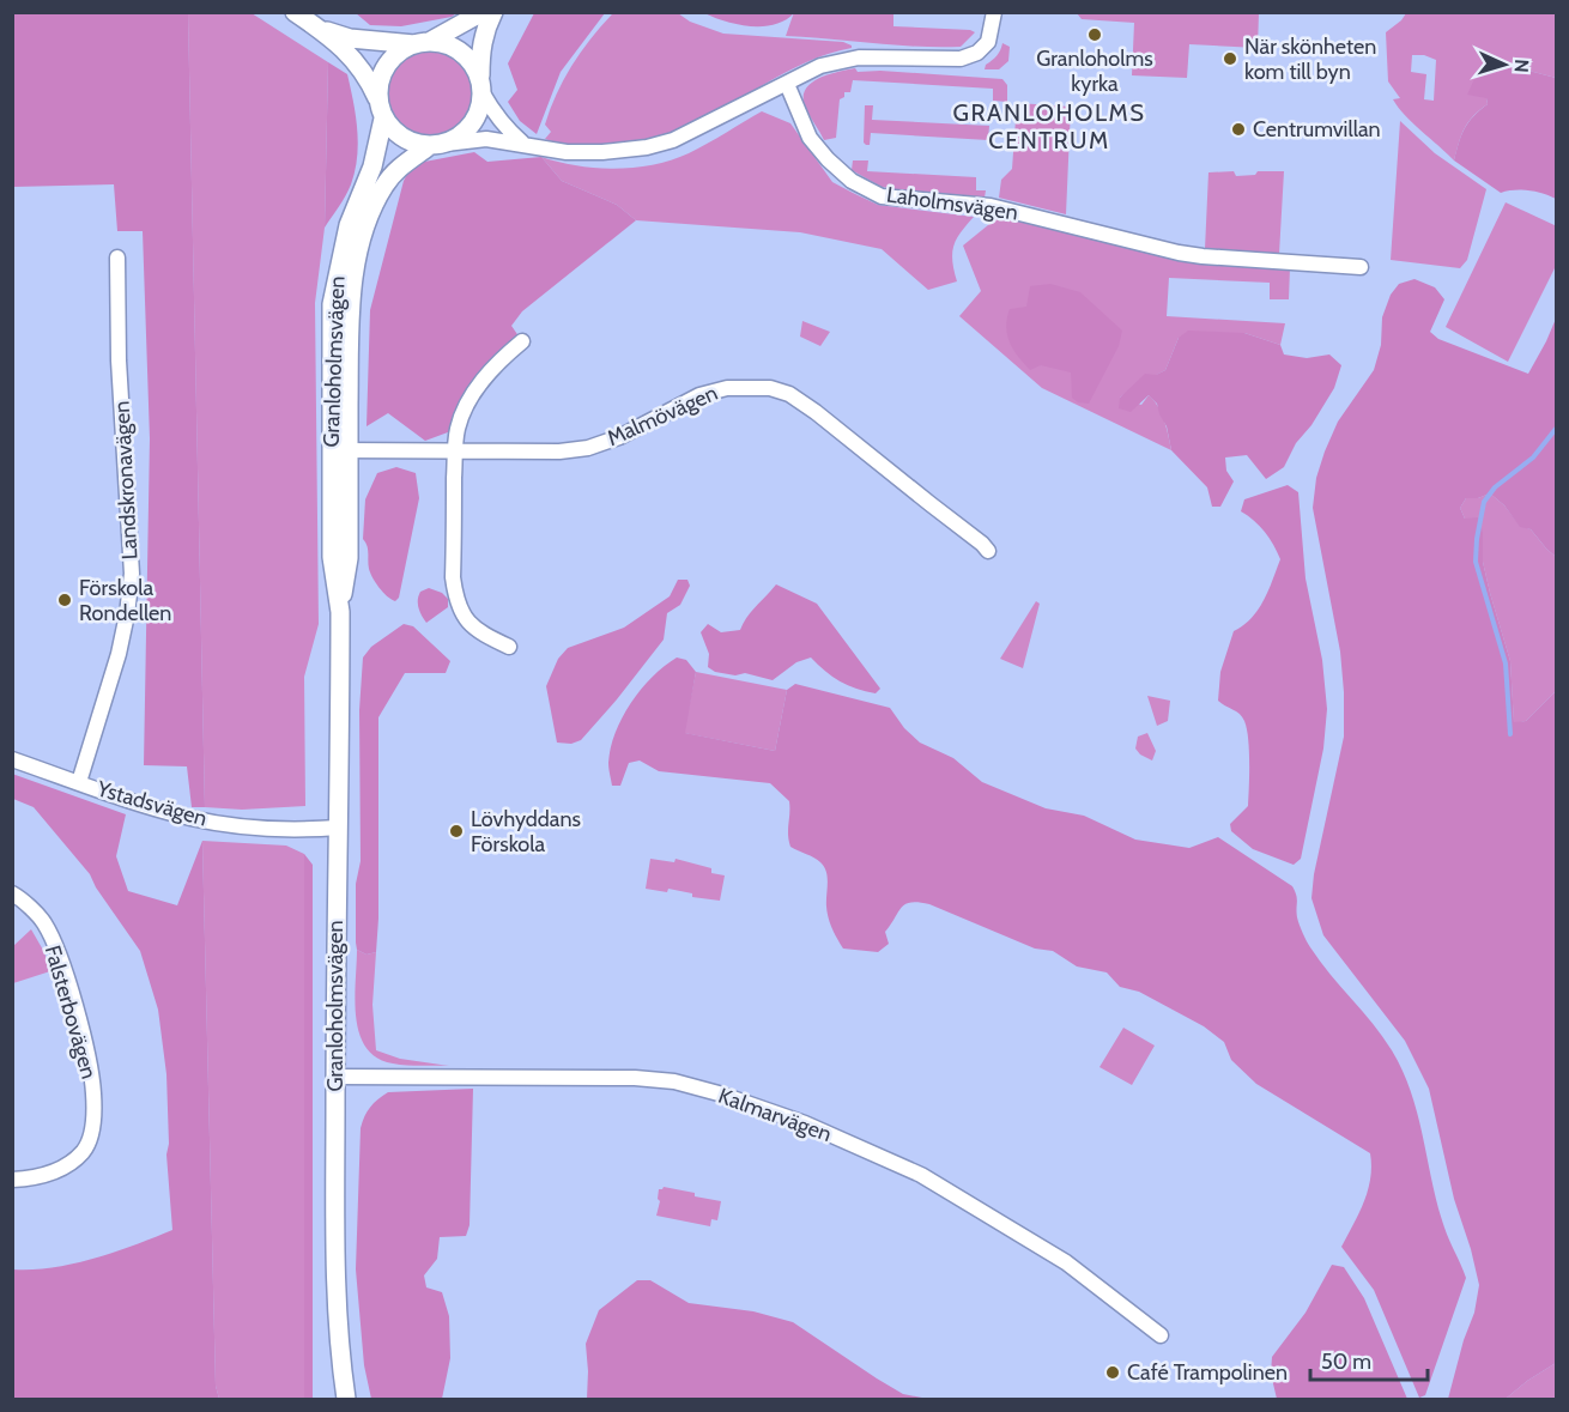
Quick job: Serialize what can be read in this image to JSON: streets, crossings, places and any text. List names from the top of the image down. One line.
{"streets":{"street":["Laholmsvägen","Granloholmsvägen","Malmövägen","Landskronavägen","Ystadsvägen","Falsterbovägen","Kalmarvägen"]},"crossings":[["Granloholmsvägen","Malmövägen"],["Granloholmsvägen","Ystadsvägen"],["Granloholmsvägen","Kalmarvägen"],["Landskronavägen","Ystadsvägen"]],"districts":["GRANLOHOLMS CENTRUM"],"places":["Granloholms kyrka","När skönheten kom till byn","Centrumvillan","Förskola Rondellen","Lövhyddans Förskola","Café Trampolinen"],"scale_bar":"50 m","north":"right"}
